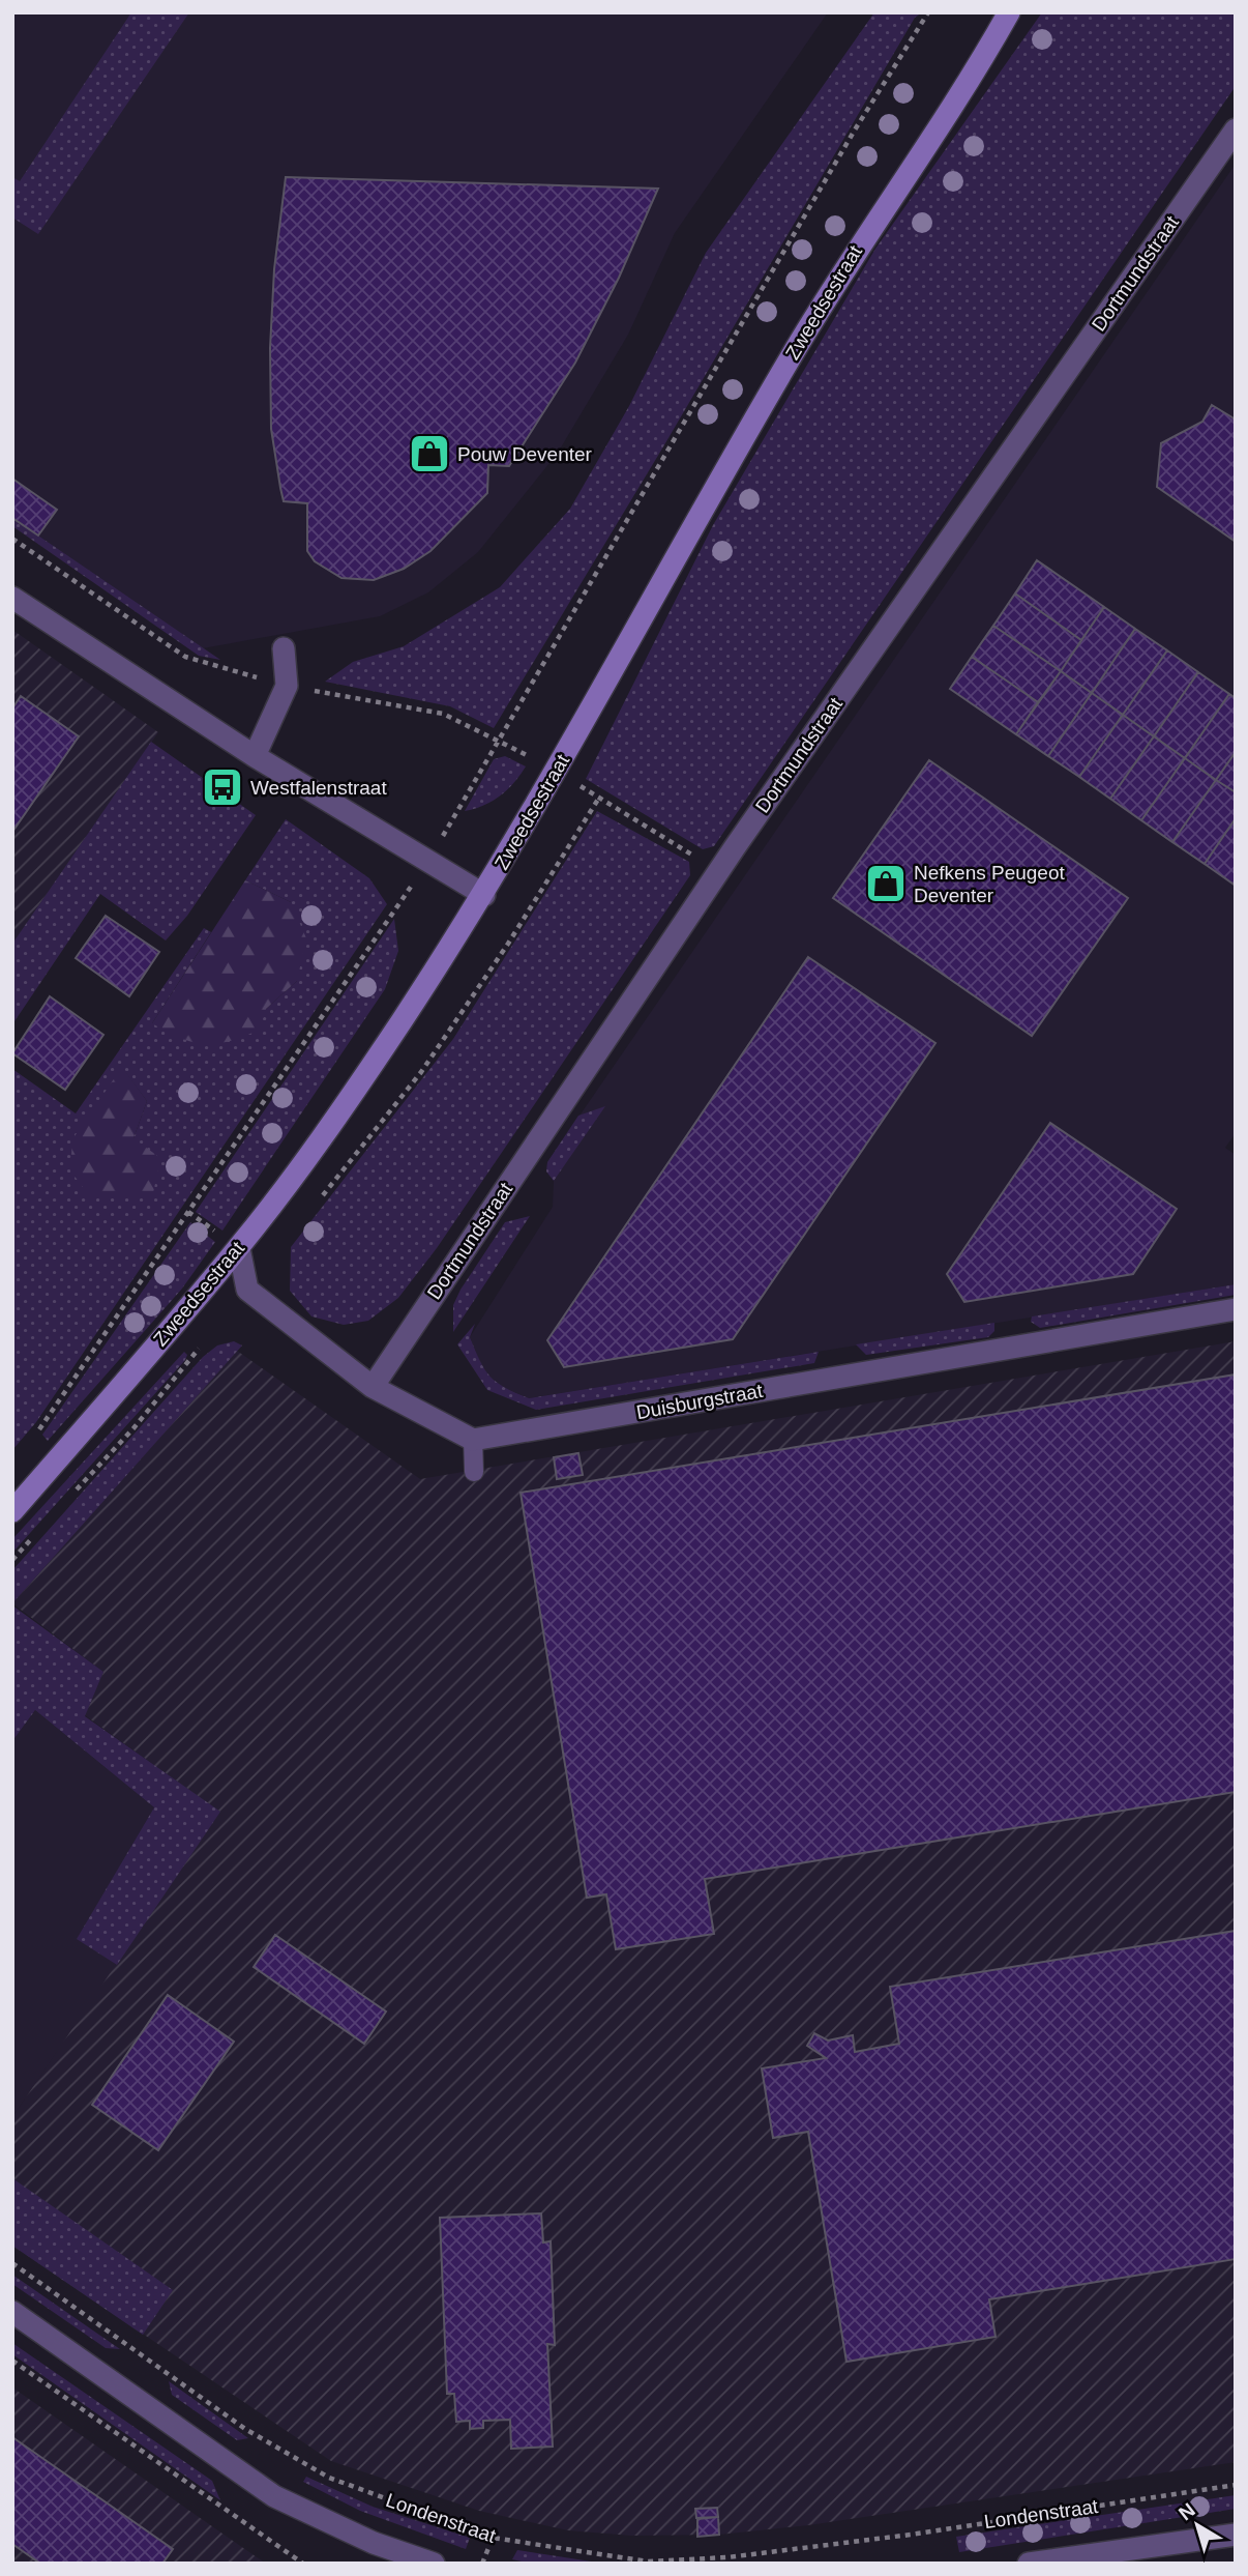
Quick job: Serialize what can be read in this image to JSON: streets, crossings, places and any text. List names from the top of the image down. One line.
{"streets":{"street":["Dortmundstraat","Zweedsestraat","Duisburgstraat"],"path":["Londenstraat"]},"places":{"shop":["Pouw Deventer","Nefkens Peugeot Deventer"],"bus stop":["Westfalenstraat"]},"north":"top left"}
